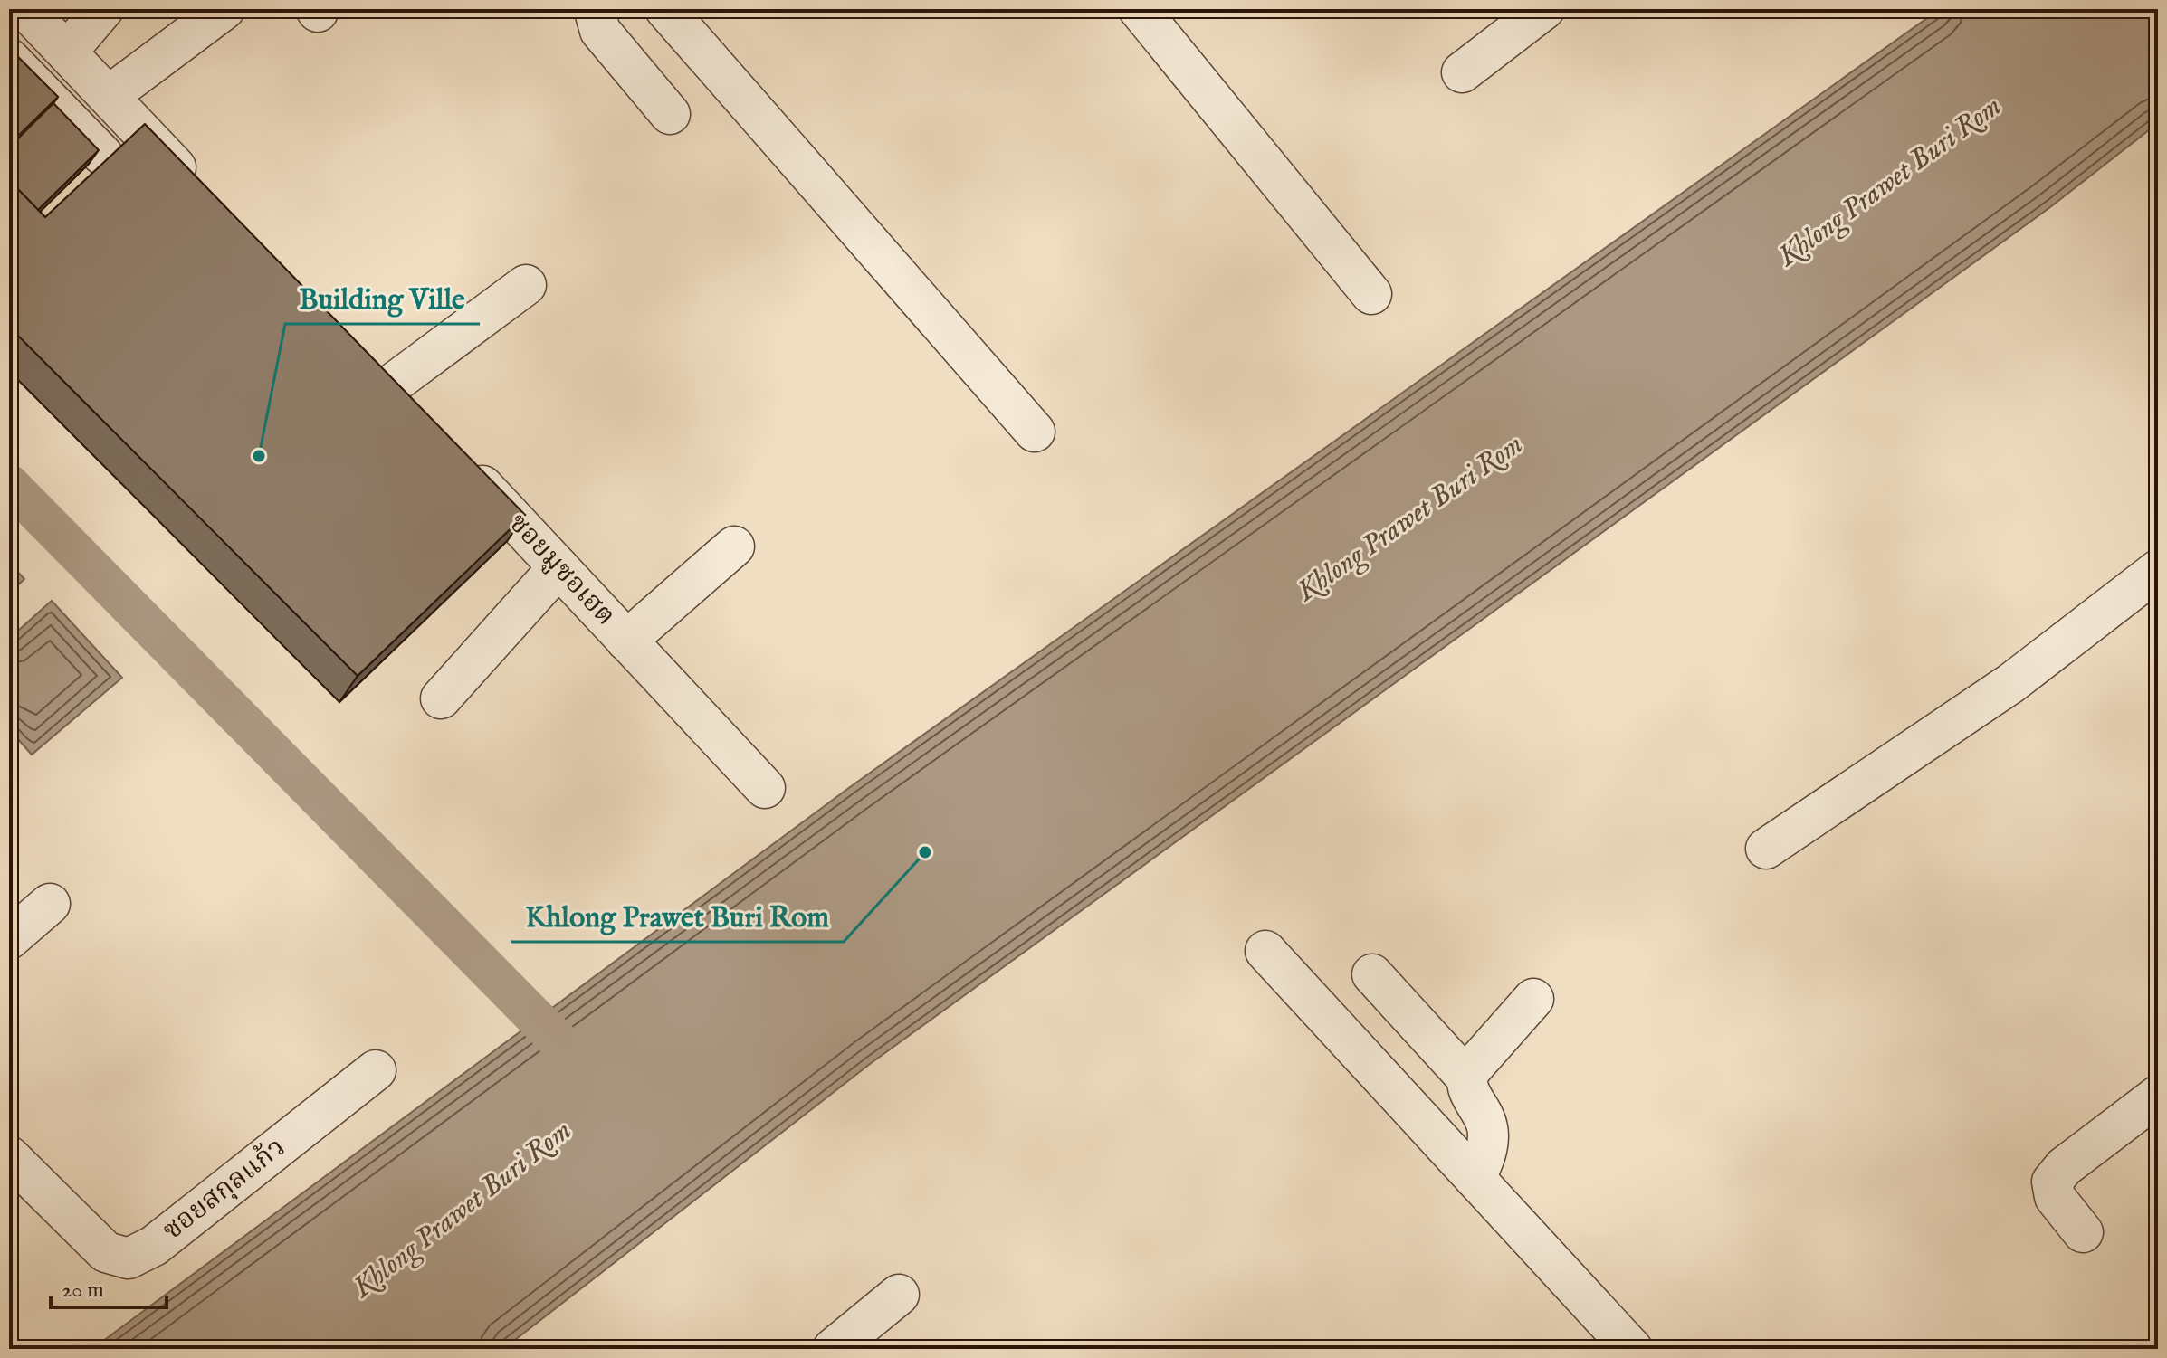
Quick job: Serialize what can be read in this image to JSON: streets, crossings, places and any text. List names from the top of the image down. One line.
{"streets":{"street":["ซอยมูซอเฮต","ซอยสกุลแก้ว"]},"water":["Khlong Prawet Buri Rom"],"places":["Building Ville","Khlong Prawet Buri Rom"],"scale_bar":"20 m"}
